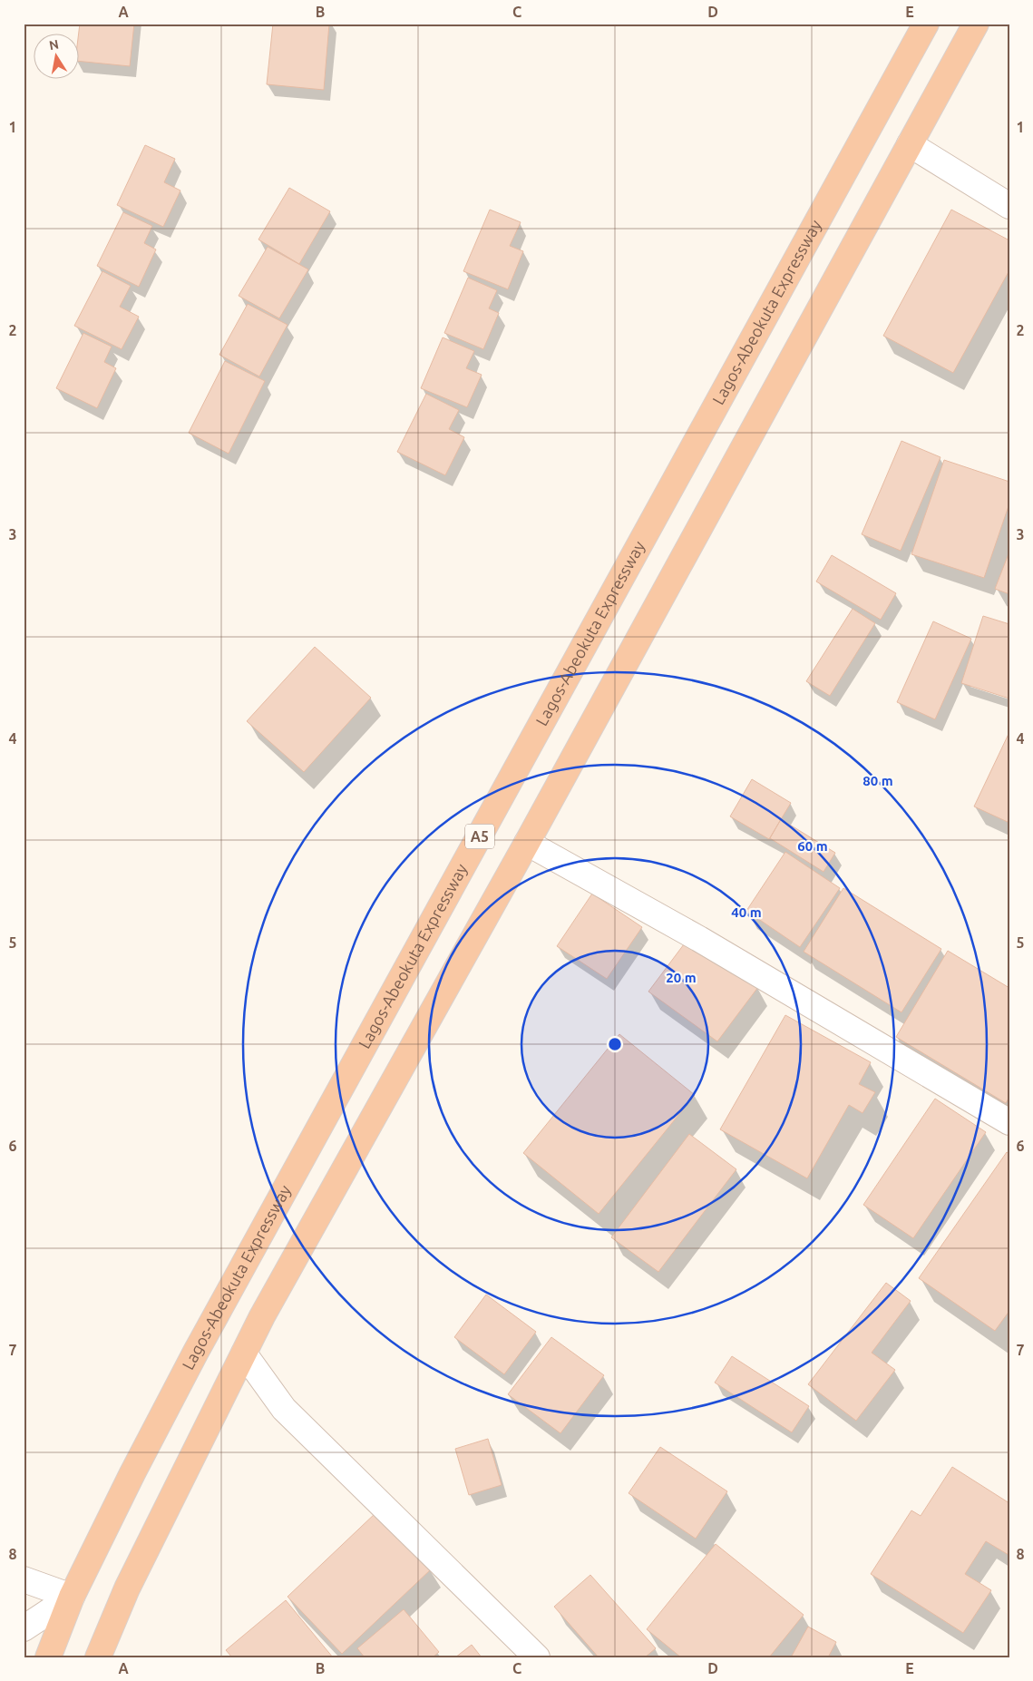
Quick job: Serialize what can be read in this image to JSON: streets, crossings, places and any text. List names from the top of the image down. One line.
{"streets":{"highway":["Lagos-Abeokuta Expressway","A5"]},"north":"top","grid":{"columns":["A","B","C","D","E"],"rows":["1","2","3","4","5","6","7","8"]},"rings":["80 m","60 m","40 m","20 m"]}
